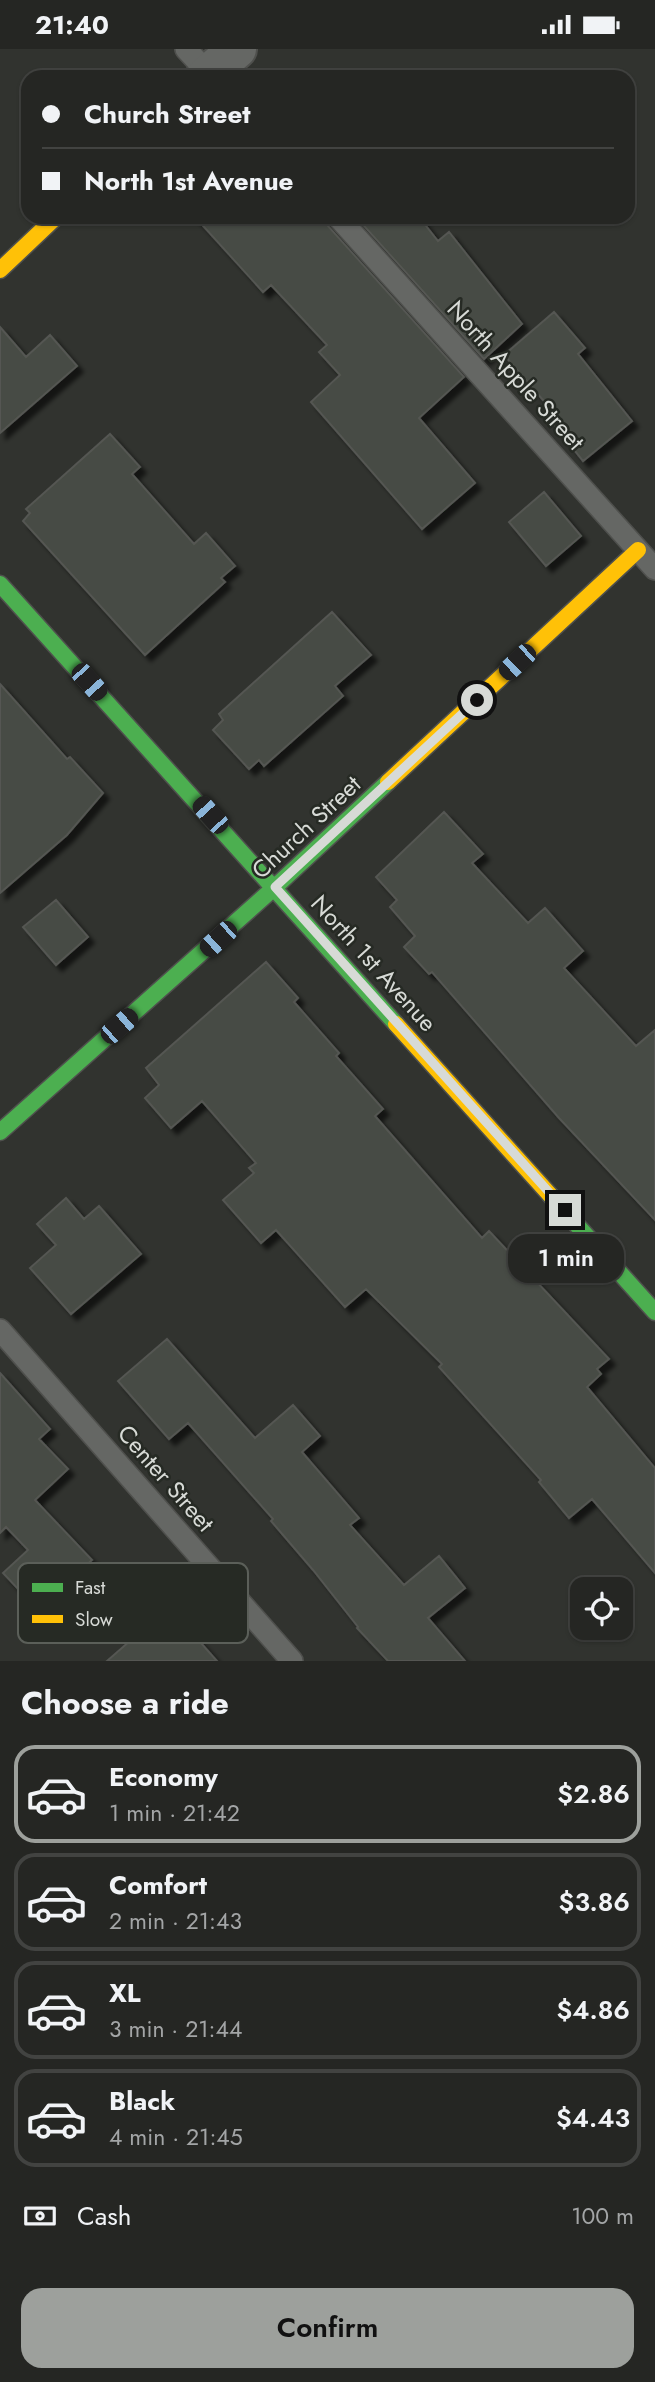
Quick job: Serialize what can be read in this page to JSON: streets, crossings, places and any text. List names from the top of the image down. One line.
{"streets":{"street":["Church Street","North 1st Avenue"],"lane":["North Apple Street","Center Street"]},"crossings":[["North Apple Street","Church Street"],["Church Street","North 1st Avenue"]],"legend":["Fast","Slow"],"page":{"status":"21:40","banner":["Church Street","North 1st Avenue"],"bubble":"1 min","heading":"Choose a ride","list":[{"name":"Economy","note":"1 min · 21:42","value":"$2.86"},{"name":"Comfort","note":"2 min · 21:43","value":"$3.86"},{"name":"XL","note":"3 min · 21:44","value":"$4.86"},{"name":"Black","note":"4 min · 21:45","value":"$4.43"}],"pay":["Cash","100 m"],"buttons":"Confirm"}}
